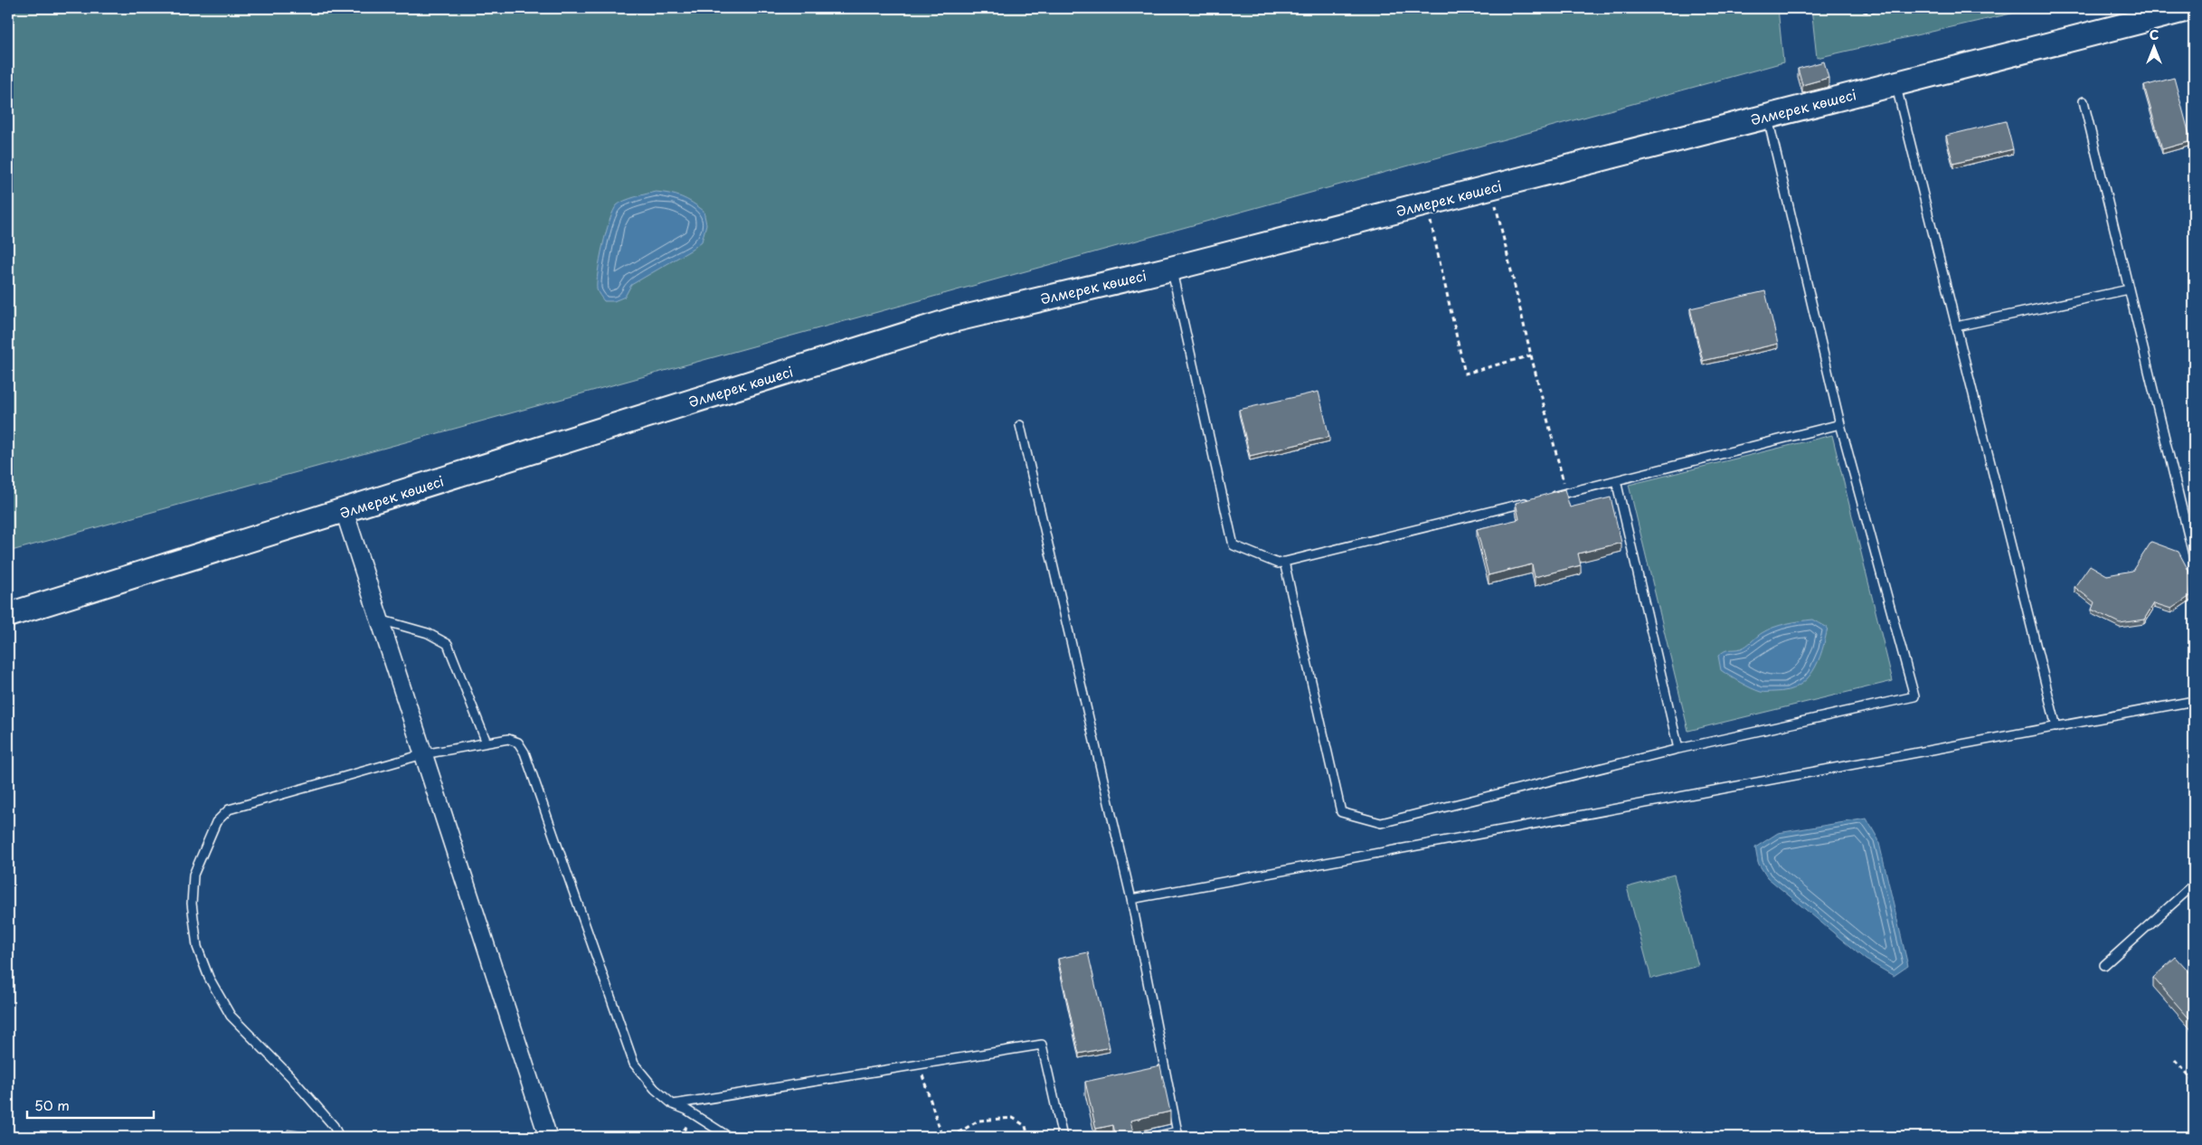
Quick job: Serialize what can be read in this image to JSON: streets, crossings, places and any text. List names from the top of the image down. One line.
{"streets":{"street":["Әлмерек көшесі"]},"scale_bar":"50 m","north":"top"}
